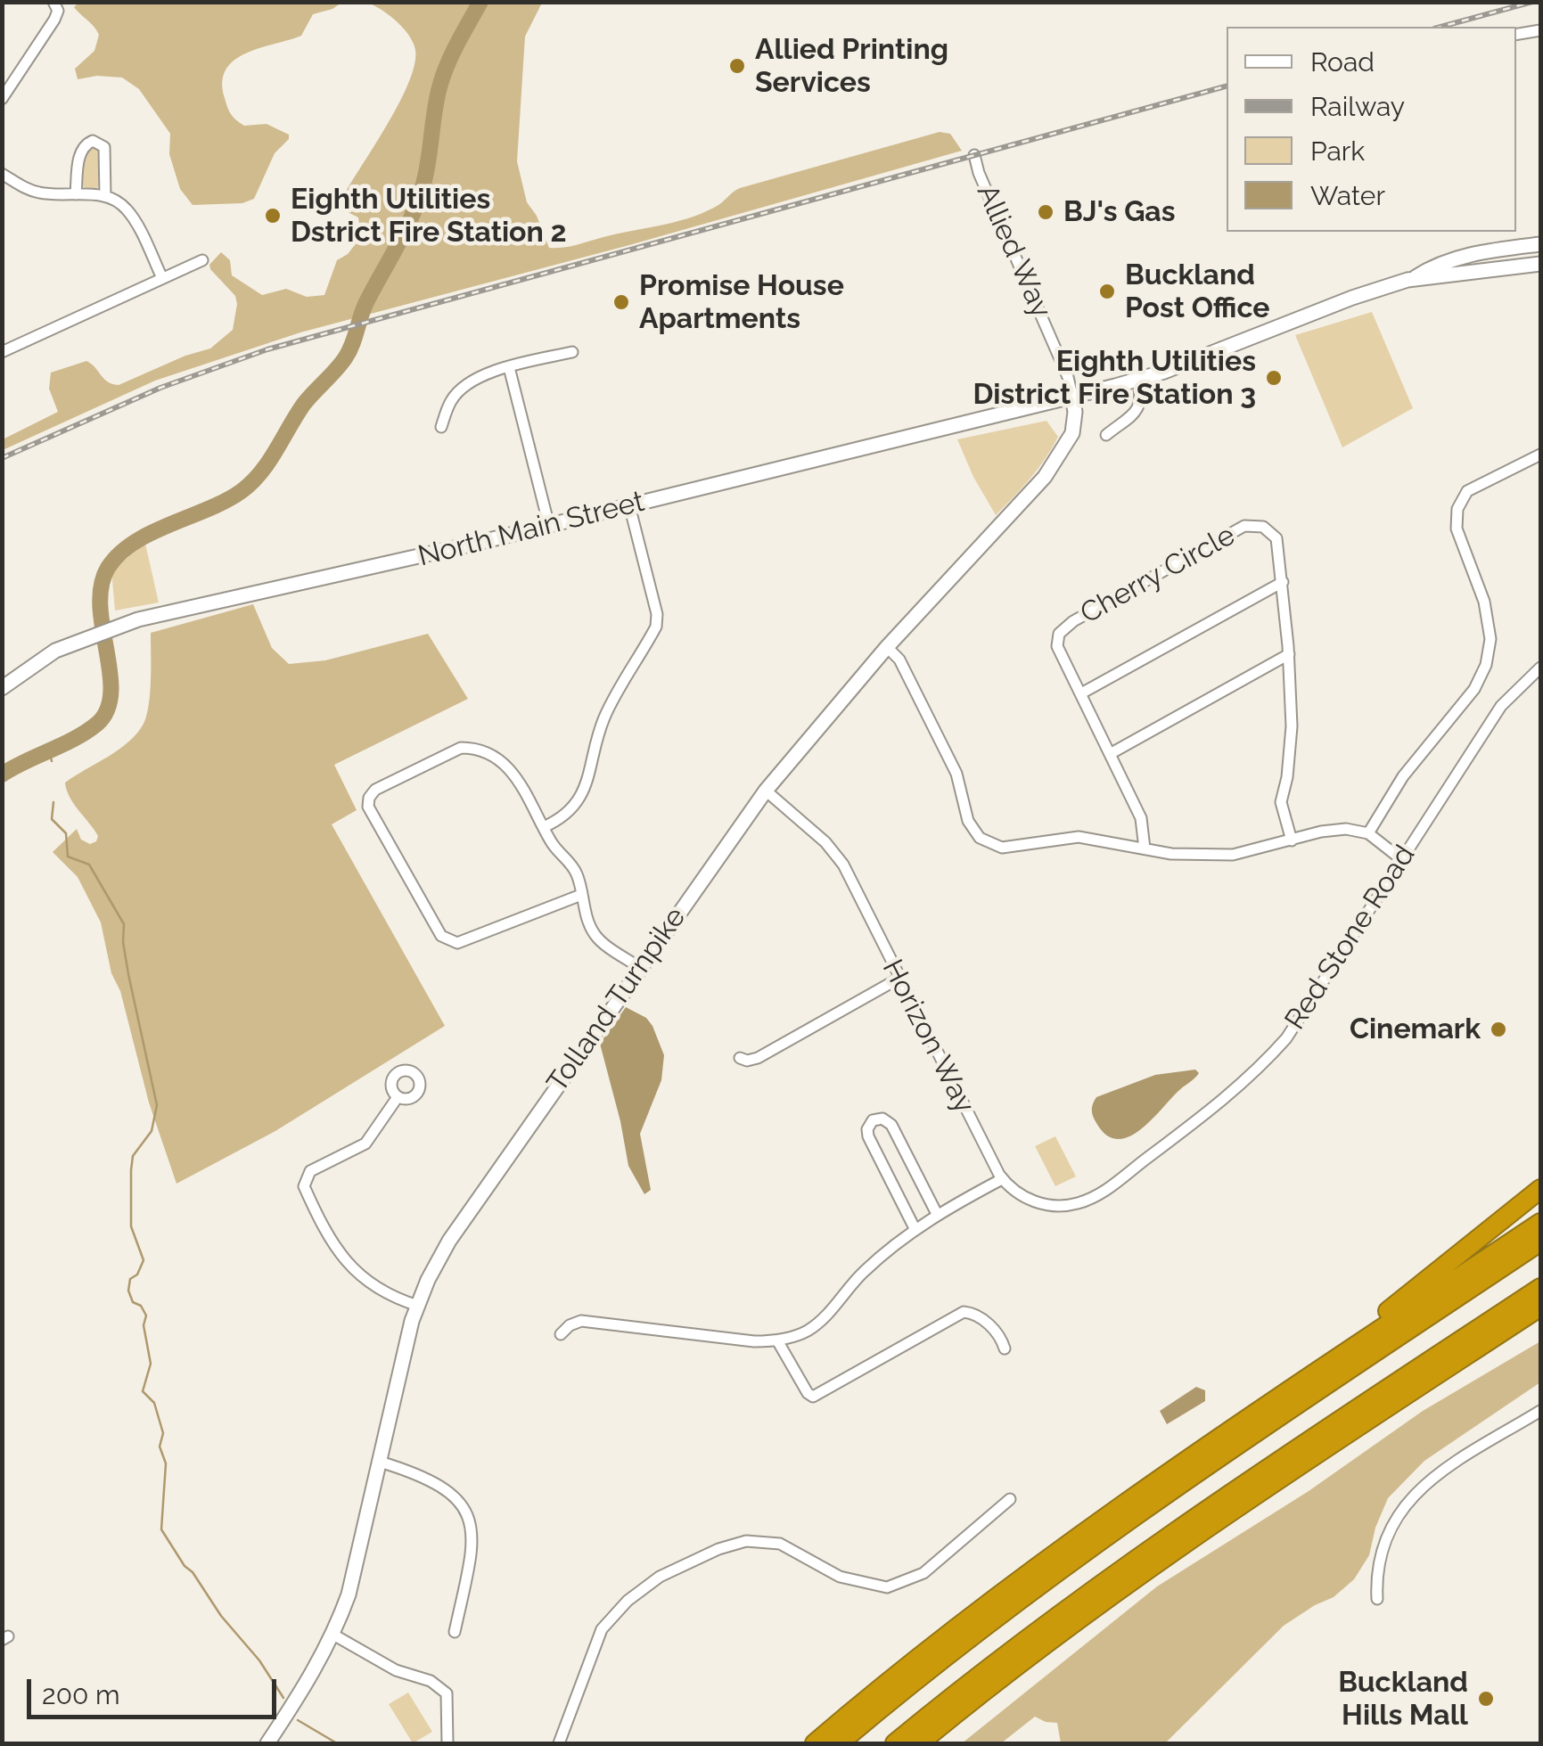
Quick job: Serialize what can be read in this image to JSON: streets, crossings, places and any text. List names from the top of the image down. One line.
{"streets":{"main road":["North Main Street","Tolland Turnpike"],"street":["Allied Way","Cherry Circle","Red Stone Road","Horizon Way"]},"crossings":[["Allied Way","North Main Street"],["Allied Way","Tolland Turnpike"],["North Main Street","Tolland Turnpike"],["Red Stone Road","Horizon Way"],["Tolland Turnpike","Horizon Way"]],"places":["Allied Printing Services","BJ's Gas","Eighth Utilities Dstrict Fire Station 2","Buckland Post Office","Promise House Apartments","Eighth Utilities District Fire Station 3","Cinemark","Buckland Hills Mall"],"legend":["Road","Railway","Park","Water"],"scale_bar":"200 m"}
